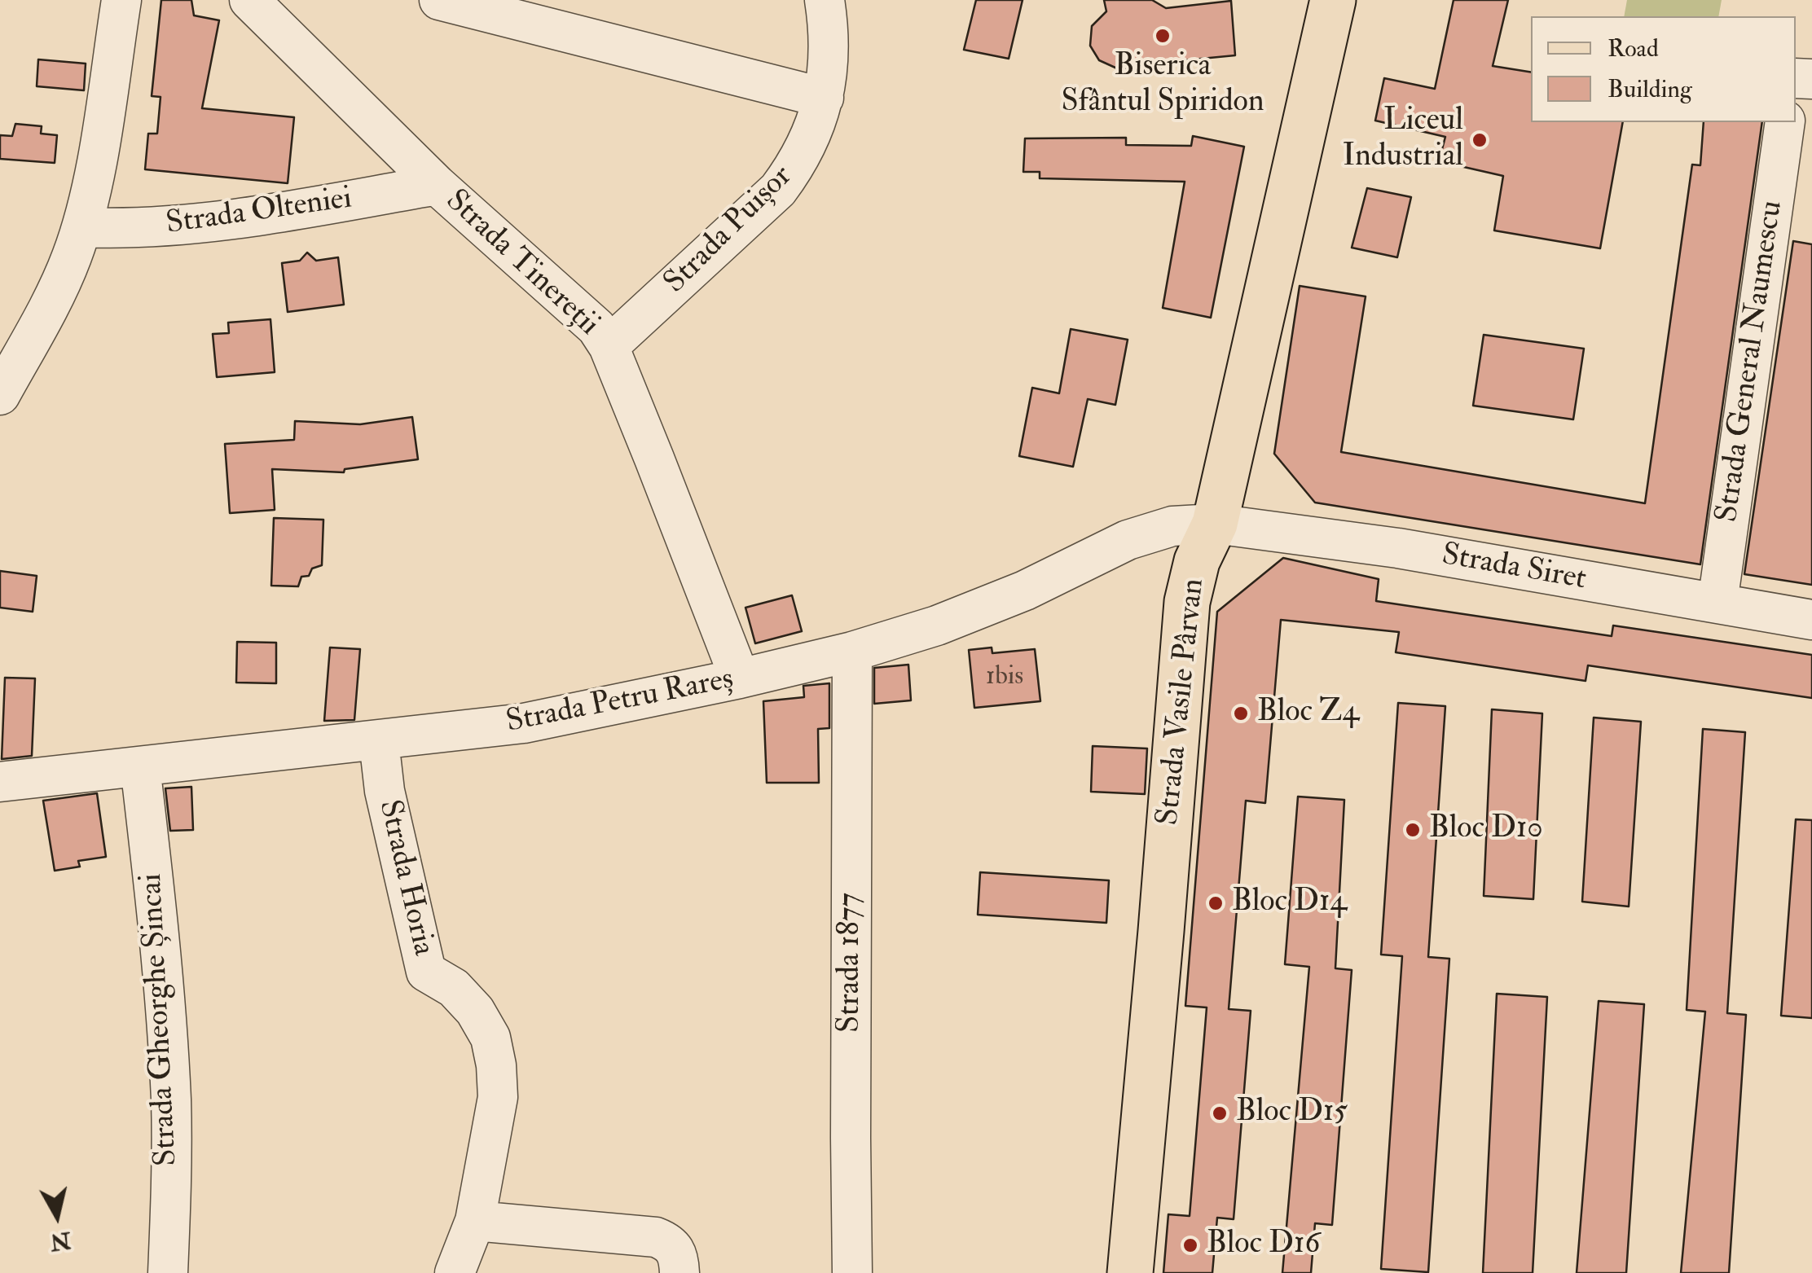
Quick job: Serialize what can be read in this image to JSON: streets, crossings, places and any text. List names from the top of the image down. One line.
{"streets":{"main road":["Strada Vasile Pârvan"],"street":["Strada Olteniei","Strada Puișor","Strada Tinereții","Strada General Naumescu","Strada Siret","Strada Petru Rareș","Strada Horia","Strada 1877","Strada Gheorghe Șincai"]},"crossings":[["Strada Olteniei","Strada Tinereții"],["Strada Puișor","Strada Tinereții"],["Strada Tinereții","Strada Petru Rareș"],["Strada General Naumescu","Strada Siret"],["Strada Siret","Strada Petru Rareș"],["Strada Siret","Strada Vasile Pârvan"],["Strada Petru Rareș","Strada Vasile Pârvan"],["Strada Petru Rareș","Strada Horia"],["Strada Petru Rareș","Strada 1877"],["Strada Petru Rareș","Strada Gheorghe Șincai"]],"places":["Biserica Sfântul Spiridon","Liceul Industrial","Bloc Z4","Bloc D10","Bloc D14","Bloc D15","Bloc D16"],"house_numbers":["1bis"],"legend":["Road","Building"],"north":"bottom"}
